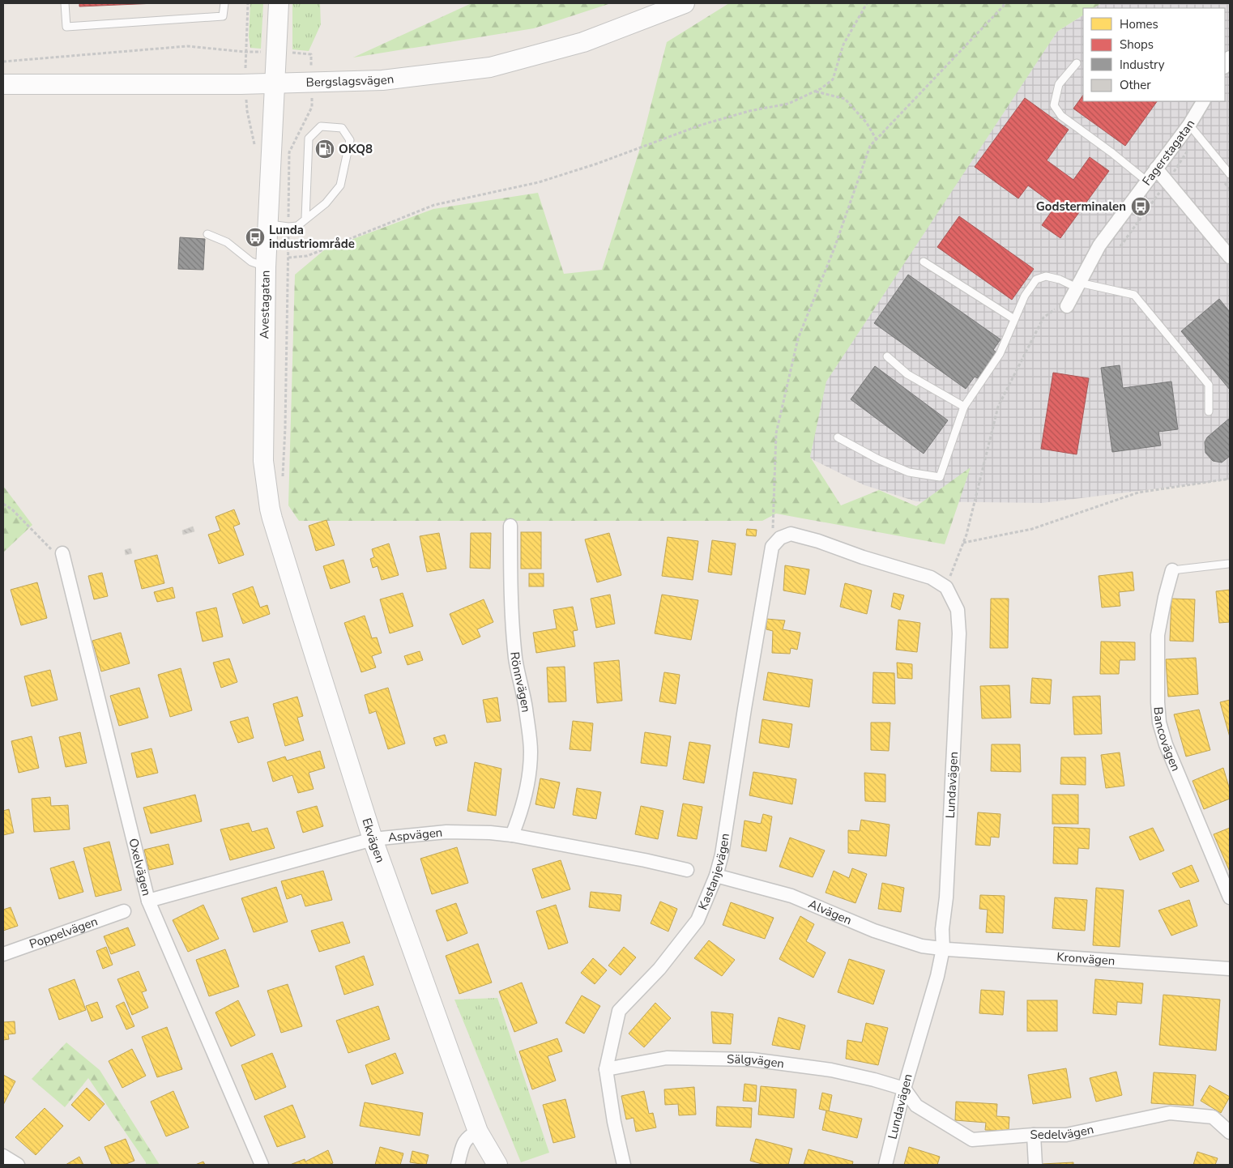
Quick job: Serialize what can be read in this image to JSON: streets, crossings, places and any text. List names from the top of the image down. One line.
{"streets":{"street":["Bergslagsvägen","Fagerstagatan","Avestagatan","Rönnvägen","Bancovägen","Lundavägen","Aspvägen","Ekvägen","Oxelvägen","Kastanjevägen","Alvägen","Poppelvägen","Kronvägen","Sälgvägen","Sedelvägen"]},"crossings":[["Bergslagsvägen","Avestagatan"],["Avestagatan","Ekvägen"],["Rönnvägen","Aspvägen"],["Lundavägen","Alvägen"],["Lundavägen","Kronvägen"],["Lundavägen","Sälgvägen"],["Lundavägen","Sedelvägen"],["Aspvägen","Ekvägen"],["Aspvägen","Oxelvägen"],["Kastanjevägen","Alvägen"],["Kastanjevägen","Sälgvägen"],["Alvägen","Kronvägen"],["Sälgvägen","Sedelvägen"]],"places":{"fuel station":["OKQ8"],"bus stop":["Godsterminalen","Lunda industriområde"]},"legend":["Homes","Shops","Industry","Other"]}
